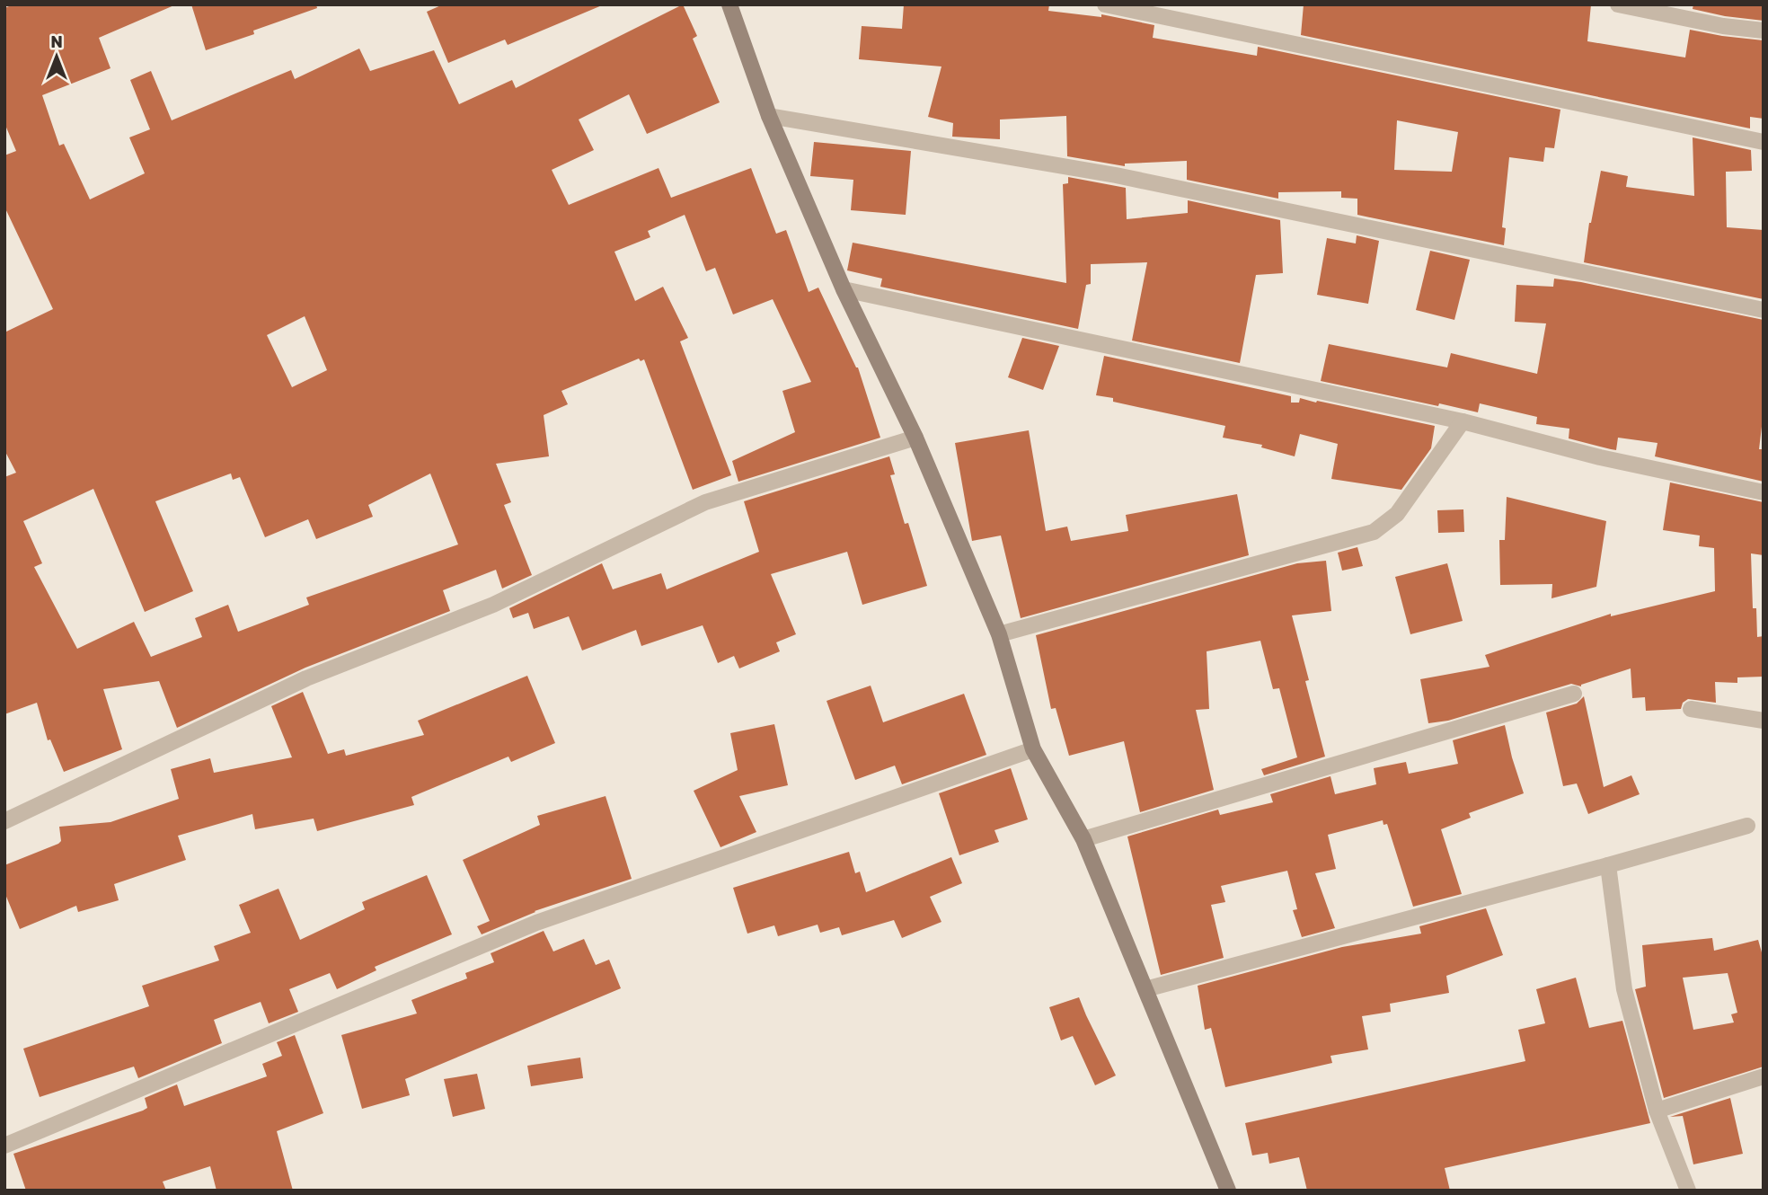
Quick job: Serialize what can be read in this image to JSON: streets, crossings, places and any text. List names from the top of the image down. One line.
{"north":"top"}
